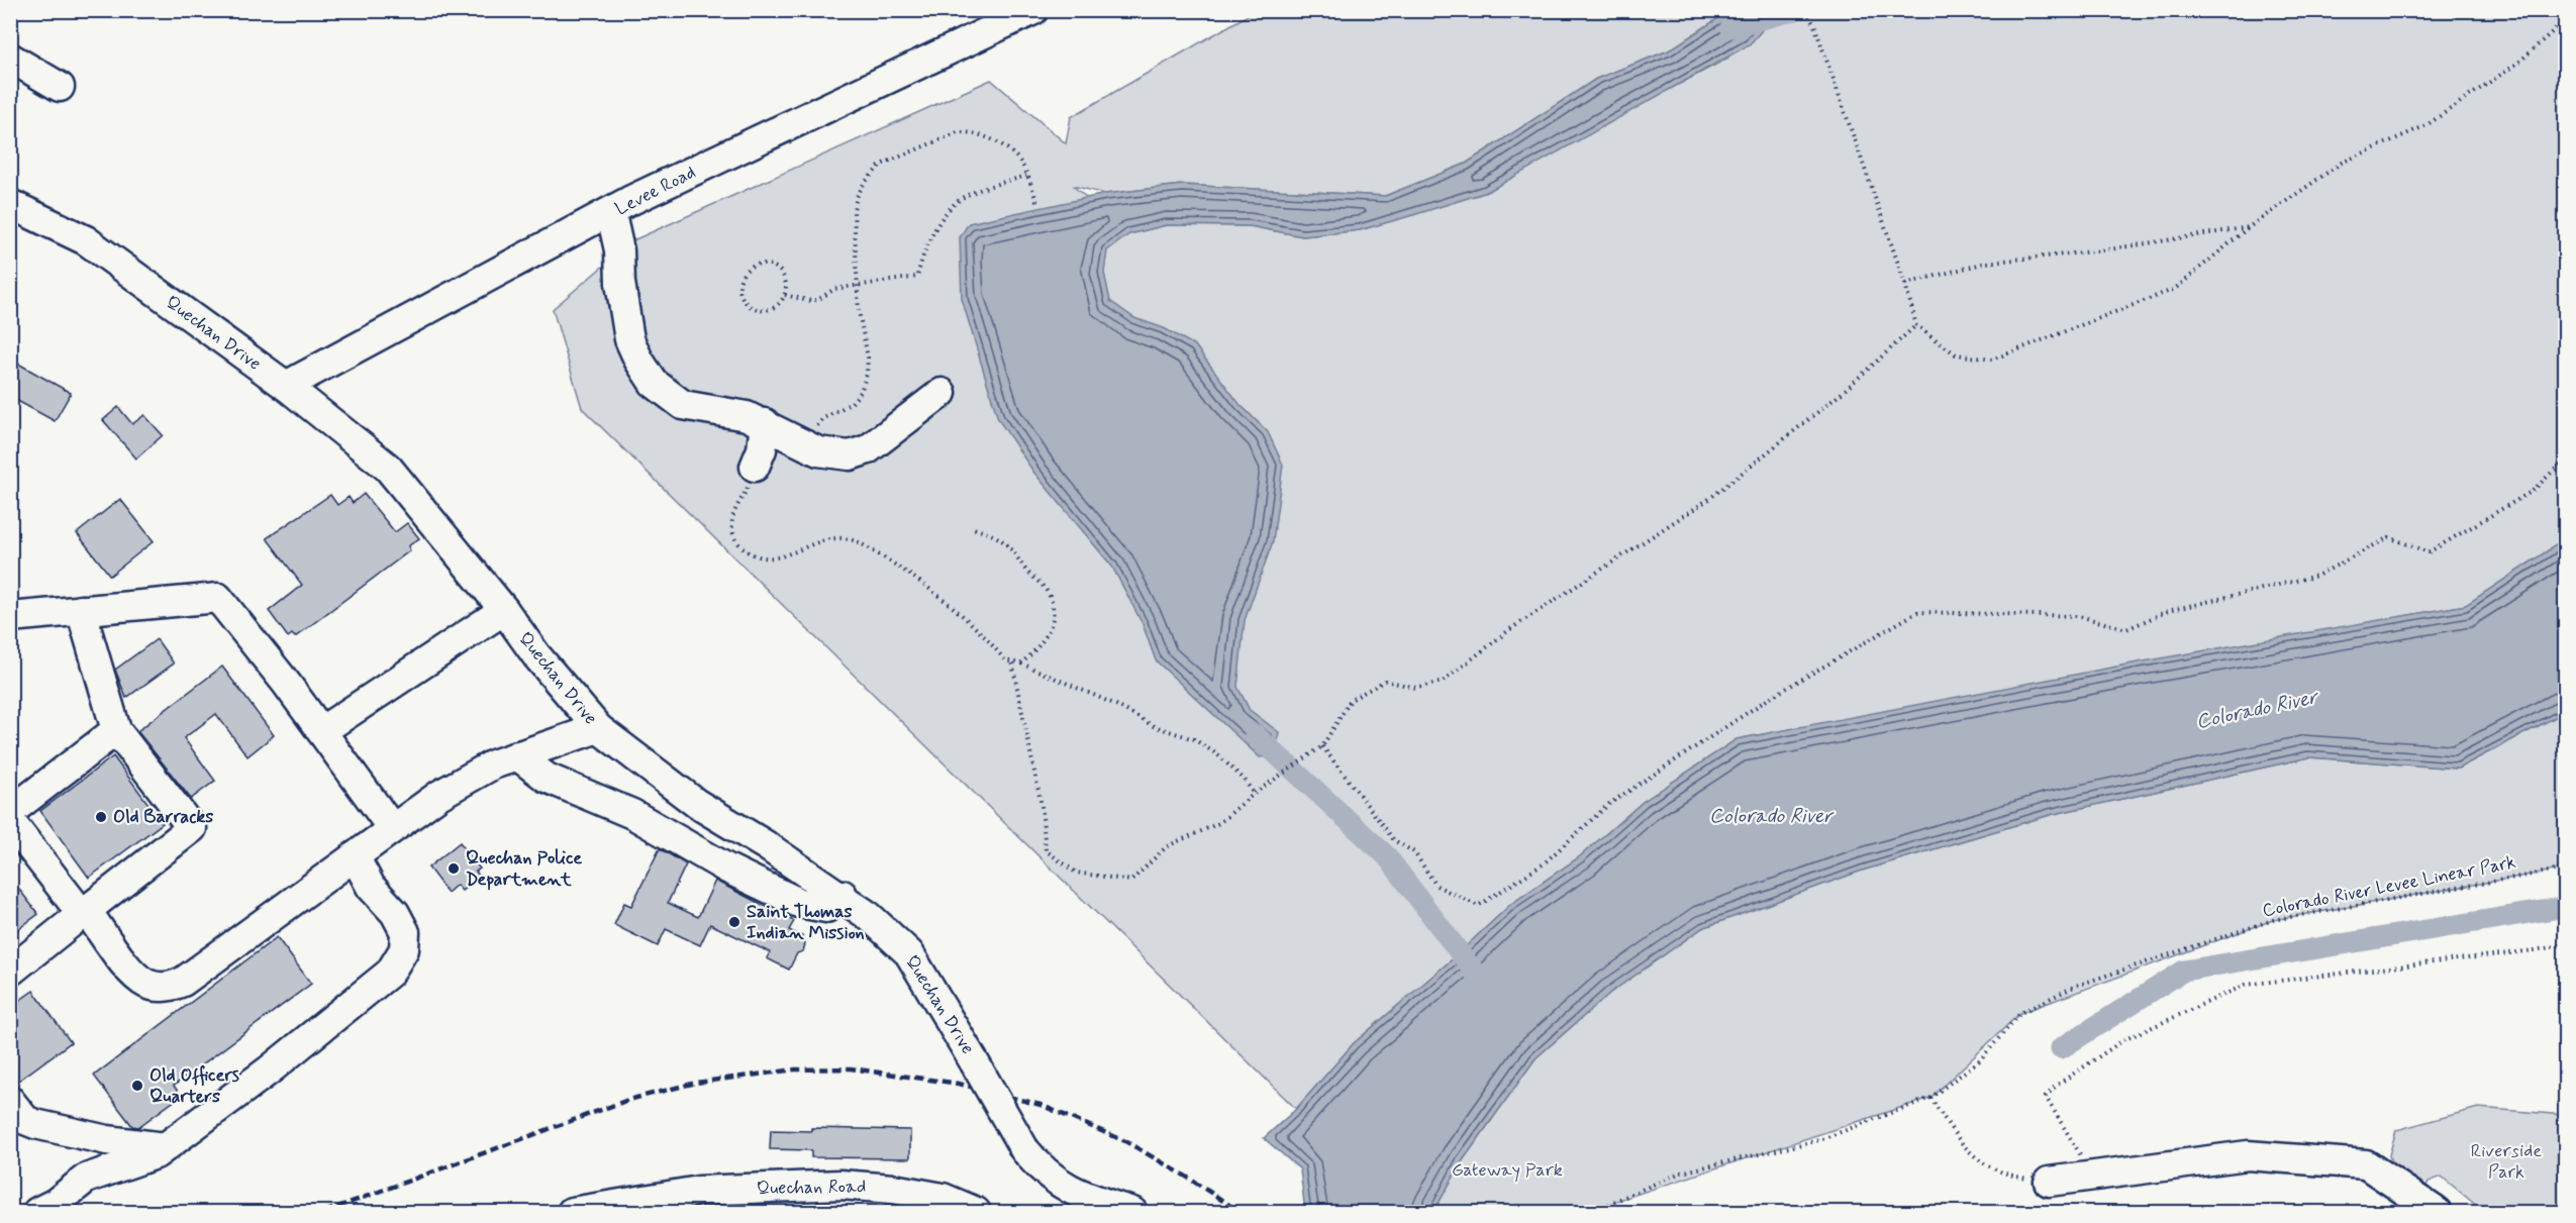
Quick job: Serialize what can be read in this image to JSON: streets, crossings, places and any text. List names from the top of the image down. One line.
{"streets":{"street":["Levee Road","Quechan Drive","Quechan Road"],"path":["Colorado River Levee Linear Park"]},"crossings":[["Levee Road","Quechan Drive"]],"water":["Colorado River"],"parks":["Riverside Park","Gateway Park"],"places":["Old Barracks","Quechan Police Department","Saint Thomas Indian Mission","Old Officers Quarters"]}
